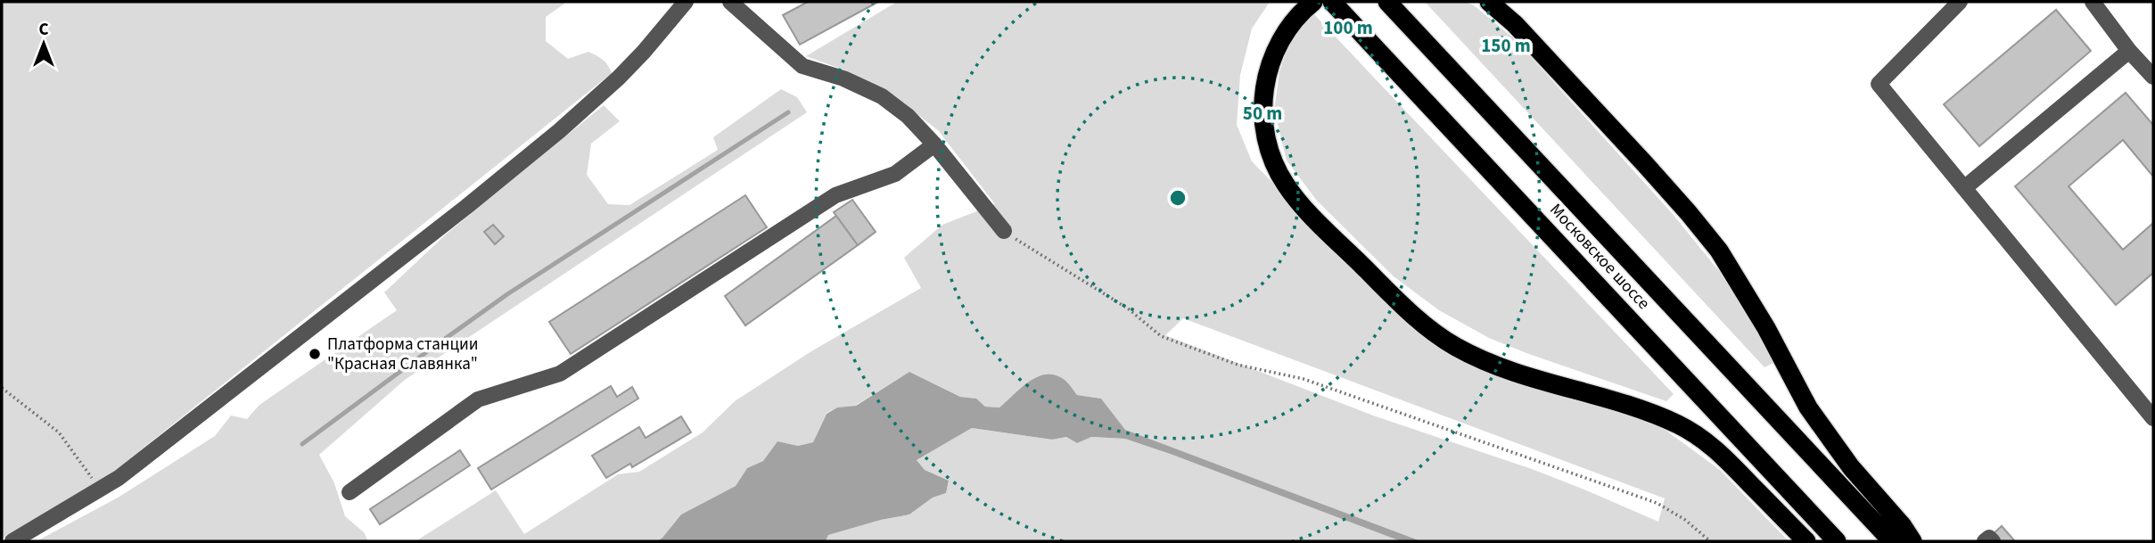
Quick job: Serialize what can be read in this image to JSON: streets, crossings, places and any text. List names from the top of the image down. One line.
{"streets":{"highway":["Московское шоссе"]},"places":["Платформа станции \"Красная Славянка\""],"north":"top","rings":["100 m","150 m","50 m"]}
